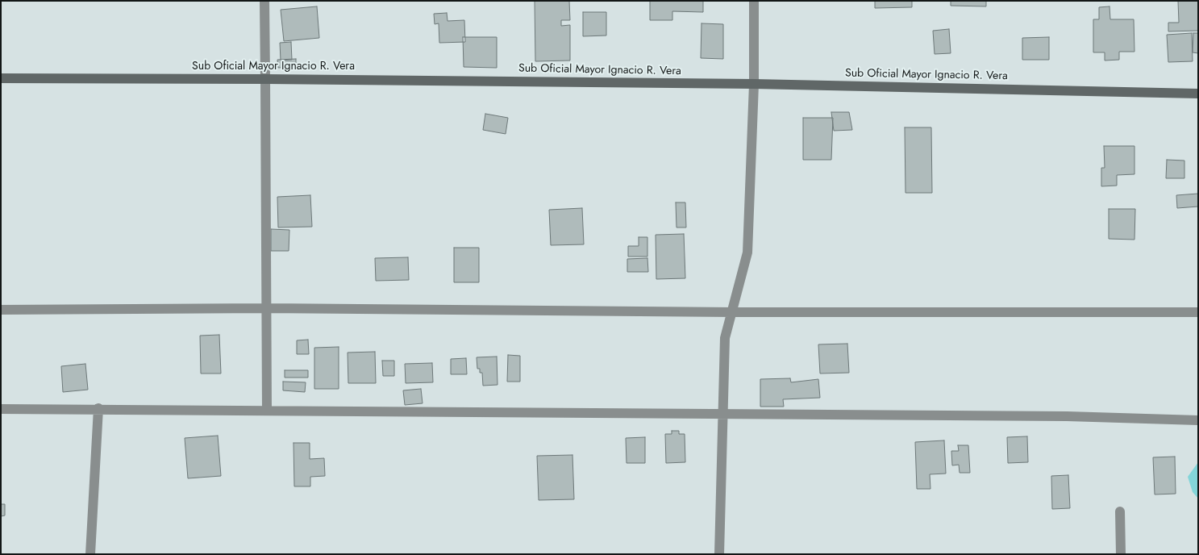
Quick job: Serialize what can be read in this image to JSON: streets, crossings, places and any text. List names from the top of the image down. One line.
{"streets":{"street":["Sub Oficial Mayor Ignacio R. Vera"]}}
